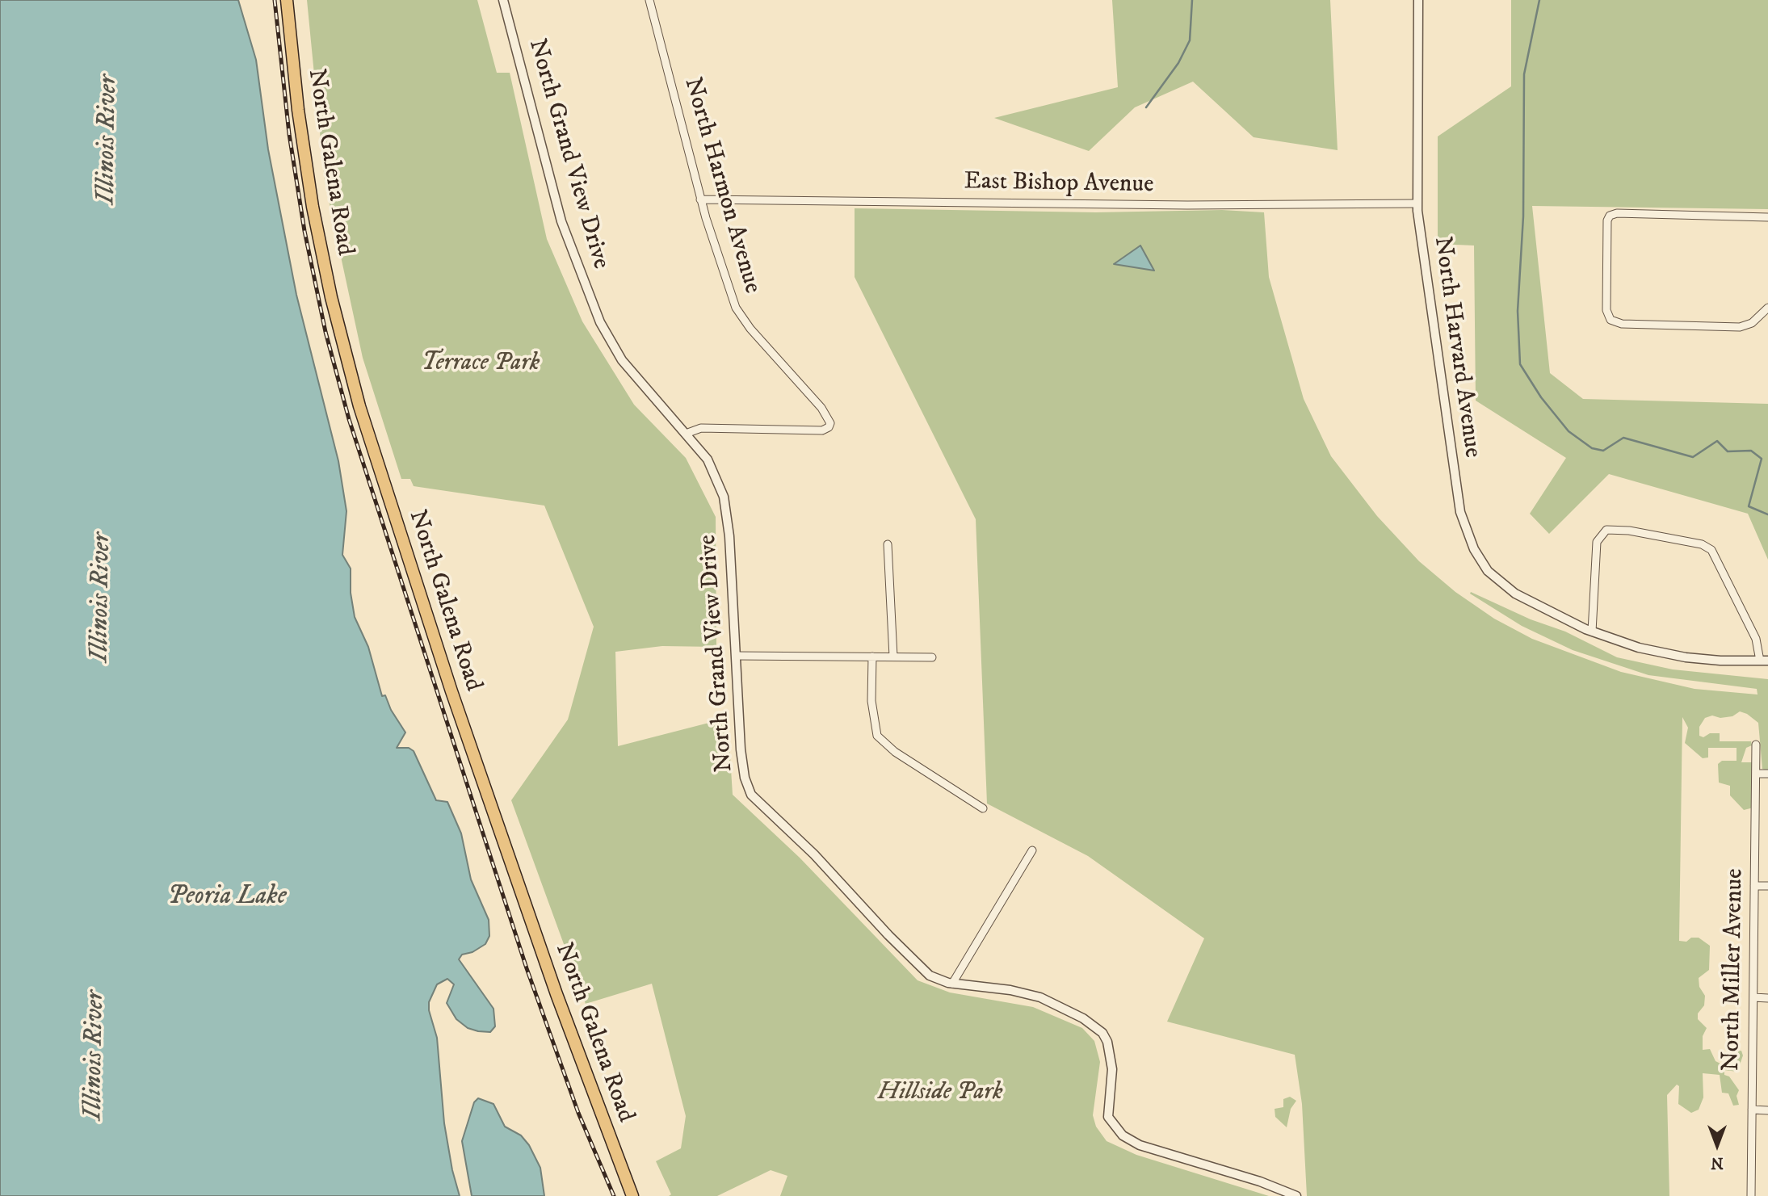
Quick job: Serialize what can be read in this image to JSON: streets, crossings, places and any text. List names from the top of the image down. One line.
{"streets":{"main road":["North Galena Road"],"street":["North Grand View Drive","East Bishop Avenue","North Harmon Avenue","North Harvard Avenue","North Miller Avenue"]},"crossings":[["North Grand View Drive","North Harmon Avenue"],["East Bishop Avenue","North Harmon Avenue"],["East Bishop Avenue","North Harvard Avenue"]],"water":["Illinois River","Peoria Lake"],"parks":["Terrace Park","Hillside Park"],"north":"bottom"}
